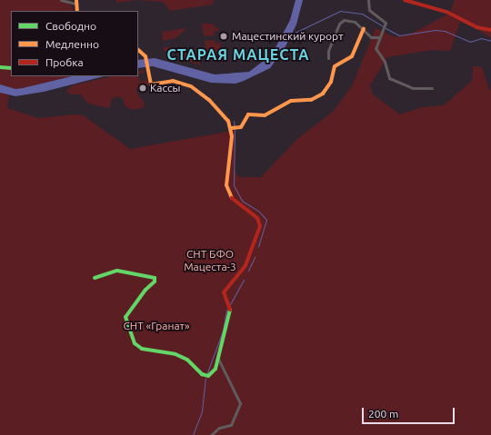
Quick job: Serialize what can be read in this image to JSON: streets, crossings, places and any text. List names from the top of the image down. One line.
{"districts":["СТАРАЯ МАЦЕСТА"],"parks":["СНТ БФО Мацеста-3","СНТ «Гранат»"],"places":["Мацестинский курорт","Кассы"],"legend":["Свободно","Медленно","Пробка"],"scale_bar":"200 m"}
